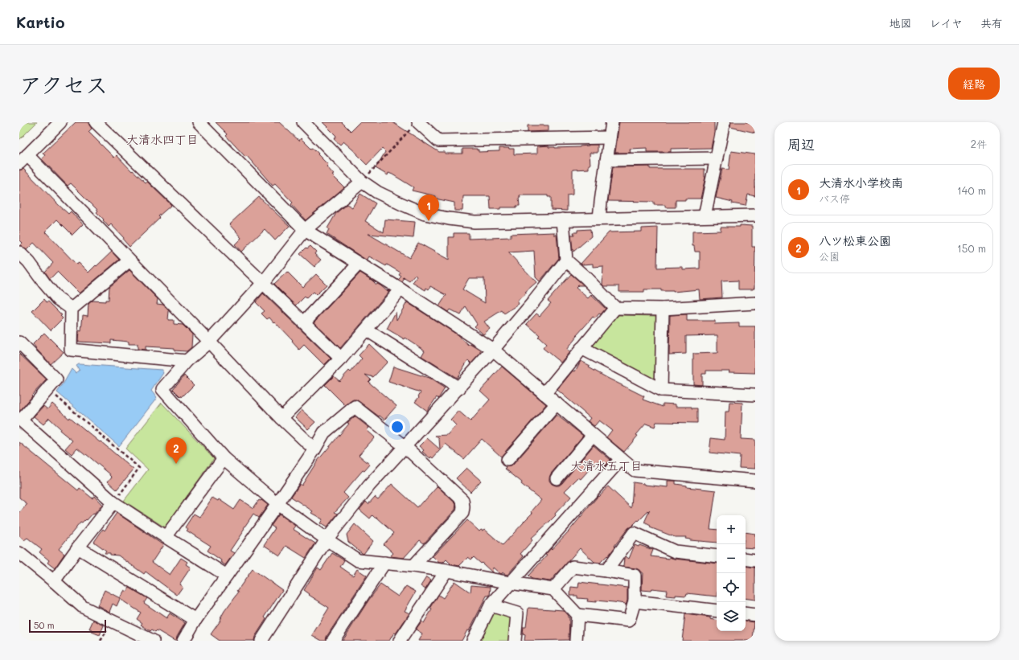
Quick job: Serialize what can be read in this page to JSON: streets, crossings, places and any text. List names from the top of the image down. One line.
{"districts":["大清水四丁目","大清水五丁目"],"scale_bar":"50 m","page":{"header":"Kartio","nav":["地図","レイヤ","共有"],"title":"アクセス","buttons":"経路","heading":["周辺","2件"],"list":[{"mark":"1","name":"大清水小学校南","note":"バス停","value":"140 m"},{"mark":"2","name":"八ツ松東公園","note":"公園","value":"150 m"}],"pins":["1","2"],"map_buttons":["+","−"],"scale":"50 m"}}
